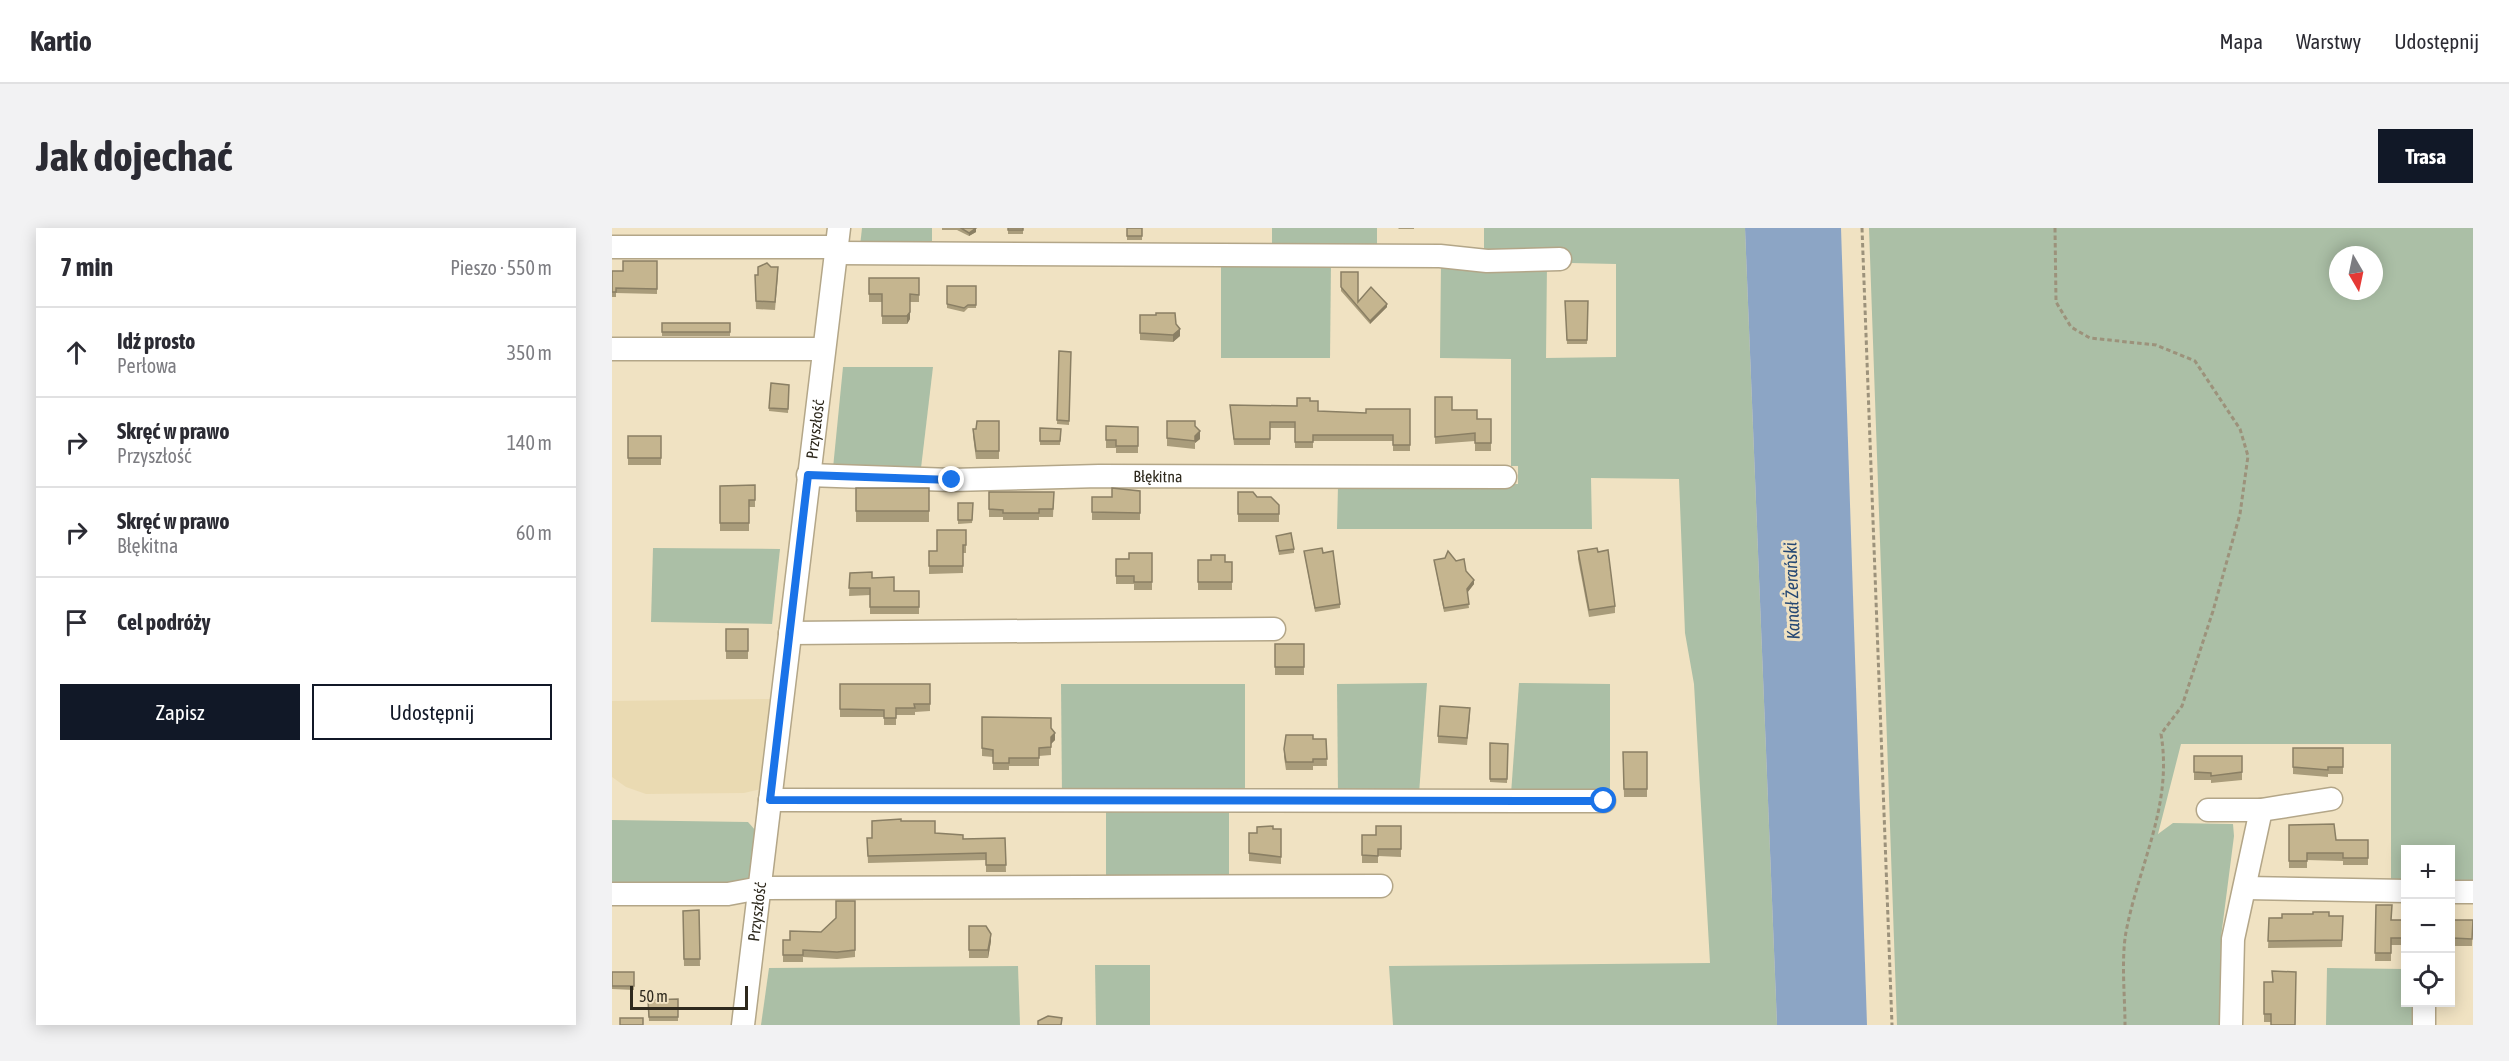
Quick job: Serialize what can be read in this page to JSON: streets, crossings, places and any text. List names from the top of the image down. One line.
{"streets":{"street":["Przyszłość","Błękitna"]},"crossings":[["Przyszłość","Błękitna"]],"water":["Kanał Żerański"],"scale_bar":"50 m","north":"bottom","page":{"header":"Kartio","nav":["Mapa","Warstwy","Udostępnij"],"buttons":["Trasa",["Zapisz","Udostępnij"]],"title":"Jak dojechać","heading":["7 min","Pieszo · 550 m"],"list":[["Idź prosto","Perłowa","350 m"],["Skręć w prawo","Przyszłość","140 m"],["Skręć w prawo","Błękitna","60 m"],"Cel podróży"],"map_buttons":["+","−"],"scale":"50 m"}}
